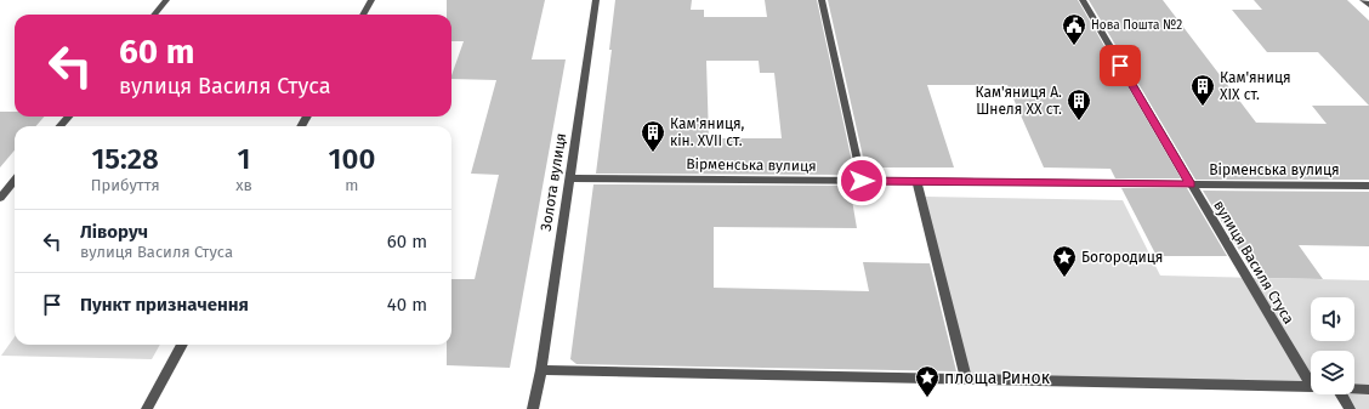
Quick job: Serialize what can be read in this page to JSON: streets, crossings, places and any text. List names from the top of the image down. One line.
{"streets":{"street":["Вірменська вулиця","Золота вулиця","вулиця Василя Стуса"]},"crossings":[["Вірменська вулиця","Золота вулиця"],["Вірменська вулиця","вулиця Василя Стуса"]],"places":{"public building":["Нова Пошта №2"],"building":["Кам'яниця XIX ст.","Кам'яниця А. Шнеля XX cт.","Кам'яниця, кін. XVII ст."],"place":["Богородиця","площа Ринок"]},"page":{"turn":["60 m","вулиця Василя Стуса"],"eta":["15:28","Прибуття","1","хв","100","m"],"list":[{"name":"Ліворуч","note":"вулиця Василя Стуса","value":"60 m"},{"name":"Пункт призначення","value":"40 m"}]}}
